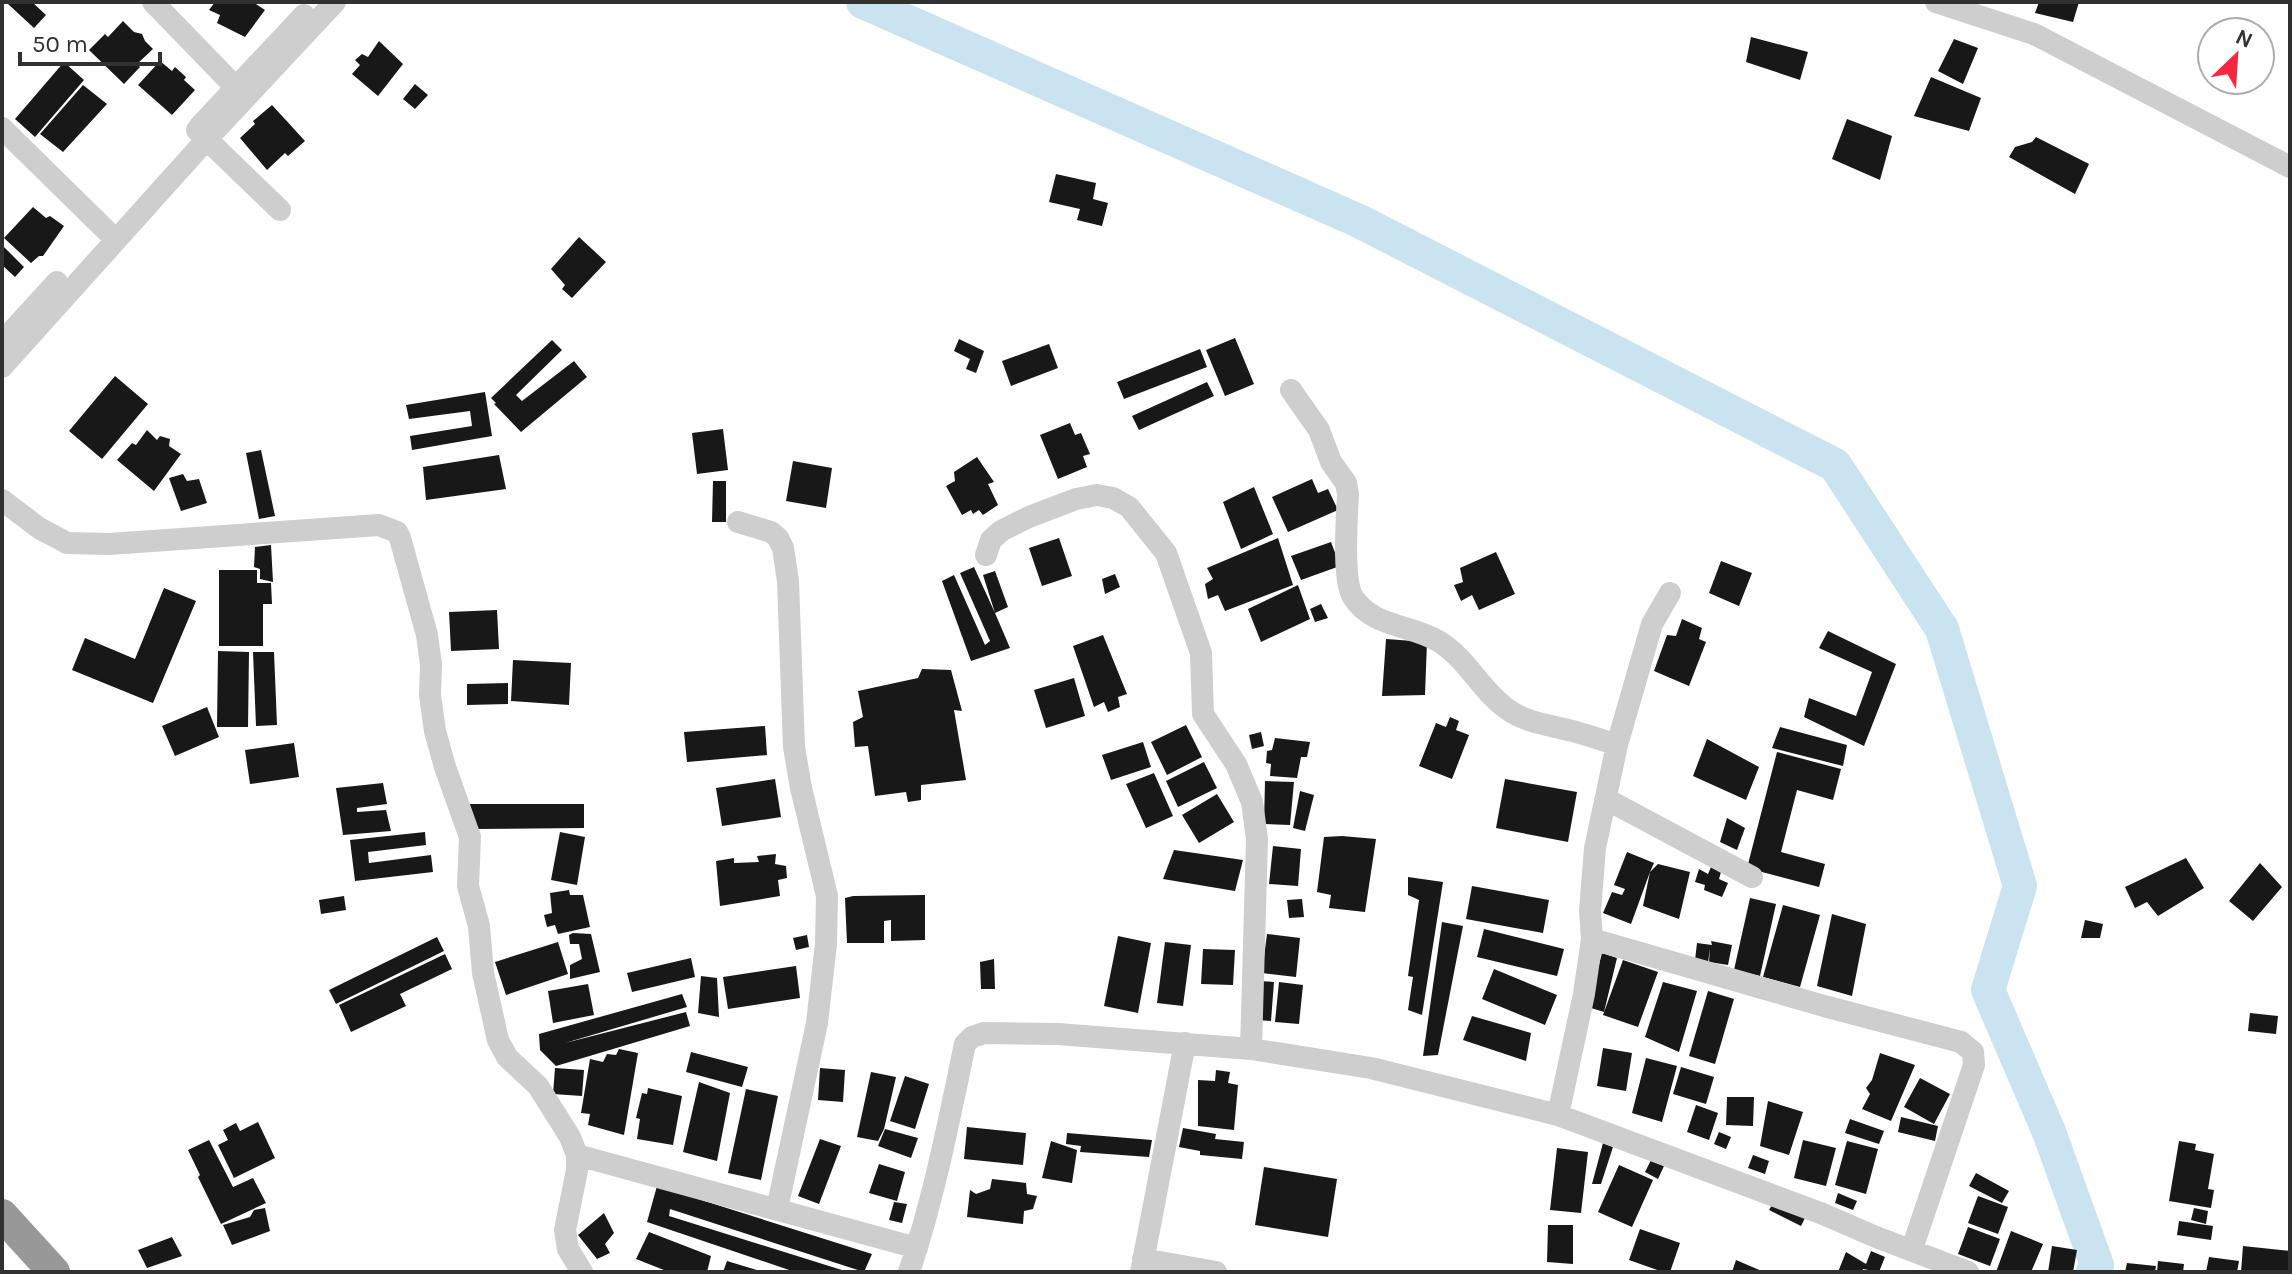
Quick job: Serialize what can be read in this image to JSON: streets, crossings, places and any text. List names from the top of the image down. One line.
{"scale_bar":"50 m","north":"top right"}
